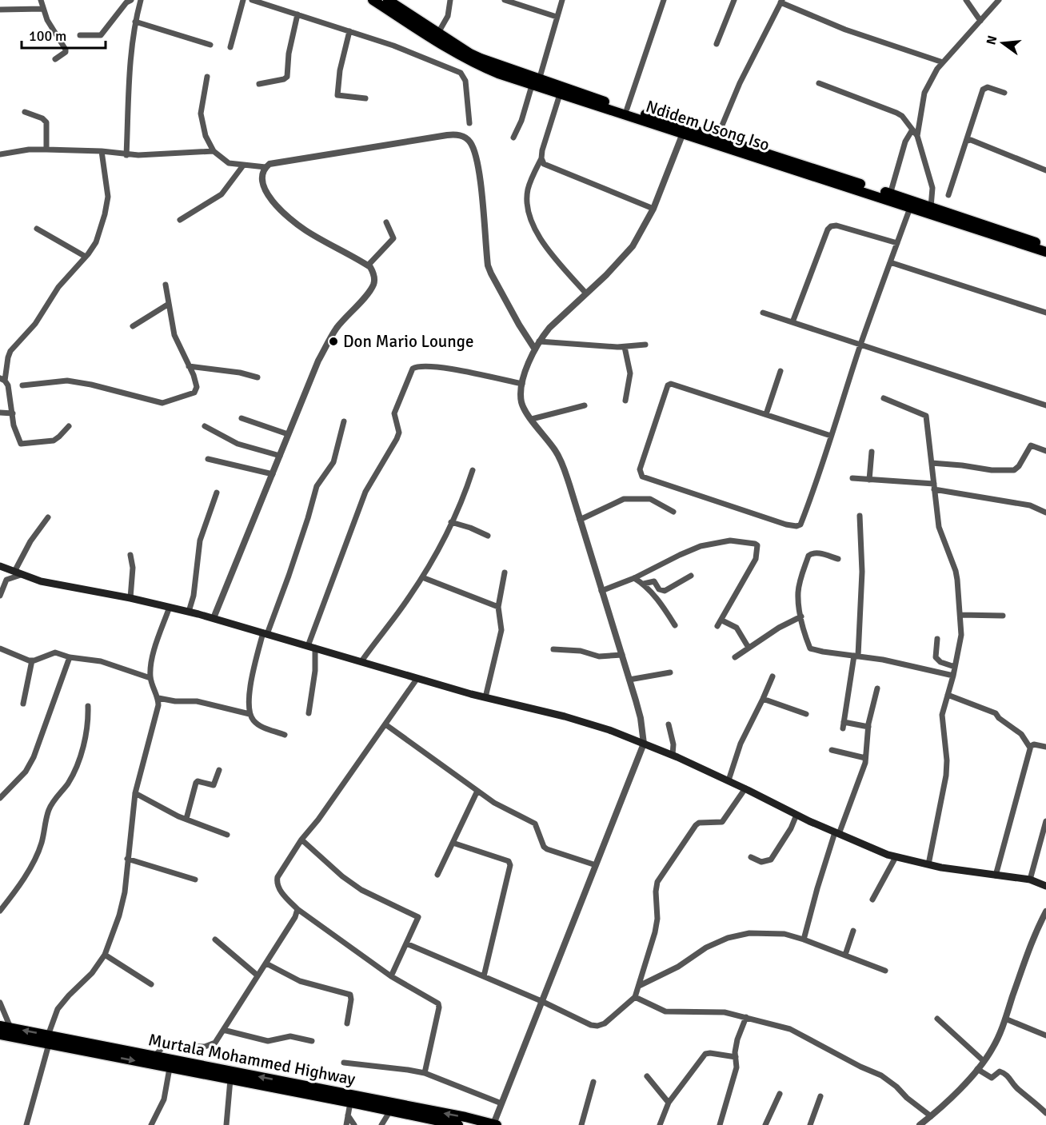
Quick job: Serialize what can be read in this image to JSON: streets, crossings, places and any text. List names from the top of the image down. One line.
{"streets":{"highway":["Ndidem Usong Iso","Murtala Mohammed Highway"]},"places":["Don Mario Lounge"],"scale_bar":"100 m","north":"left"}
